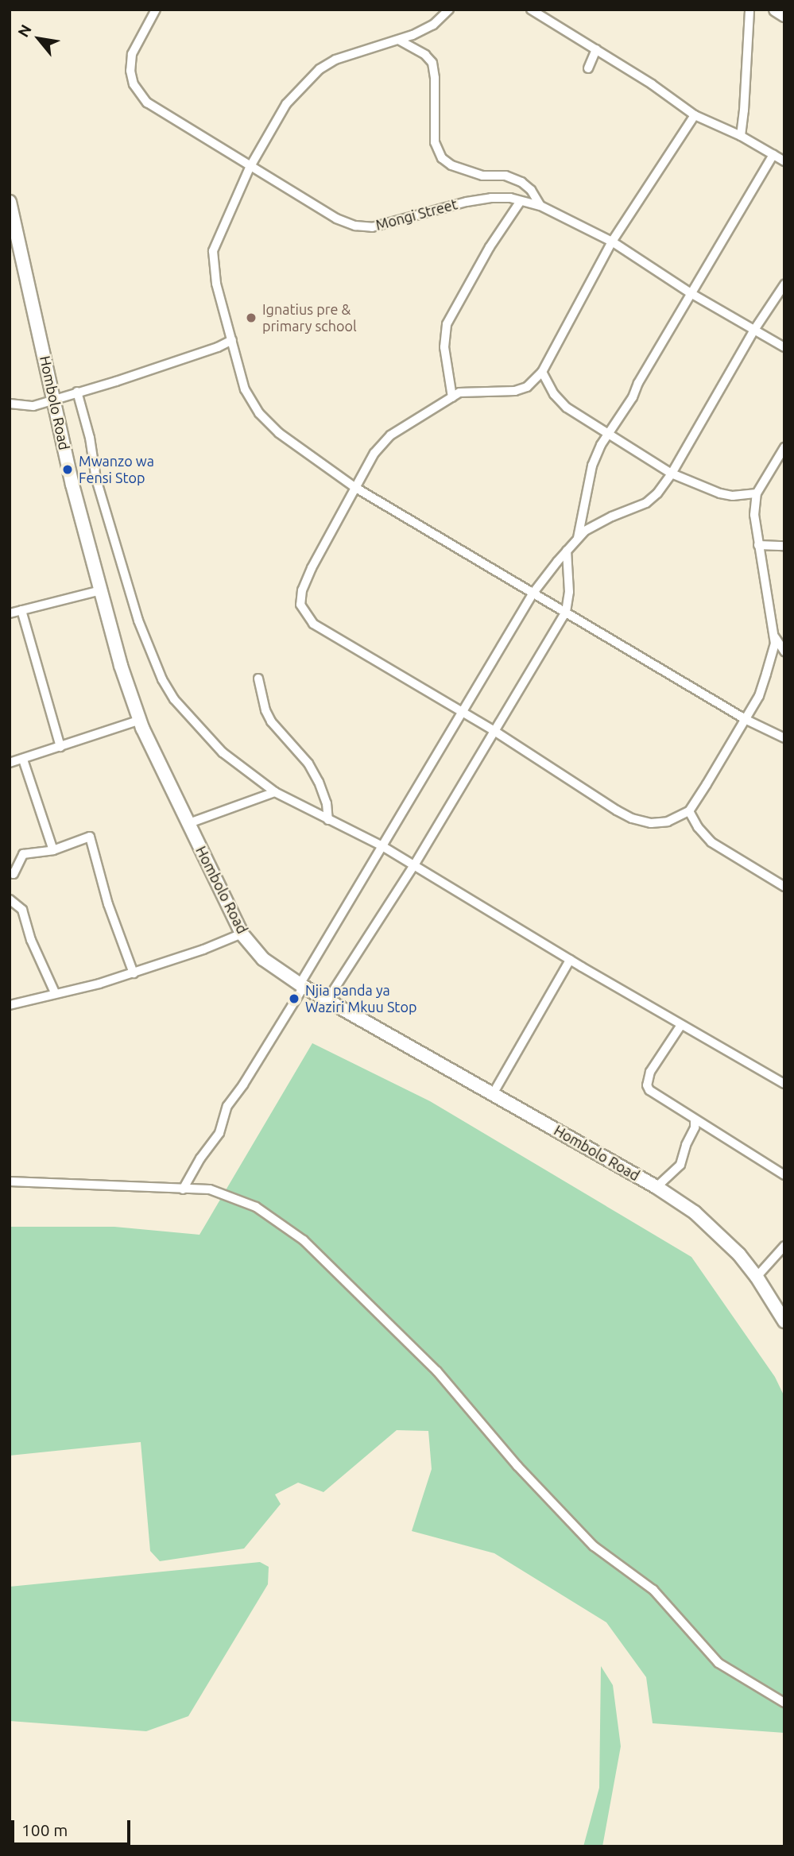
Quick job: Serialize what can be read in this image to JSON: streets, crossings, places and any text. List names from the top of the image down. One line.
{"streets":{"street":["Mongi Street","Hombolo Road"]},"places":["Ignatius pre & primary school","Mwanzo wa Fensi Stop","Njia panda ya Waziri Mkuu Stop"],"scale_bar":"100 m","north":"top left"}
